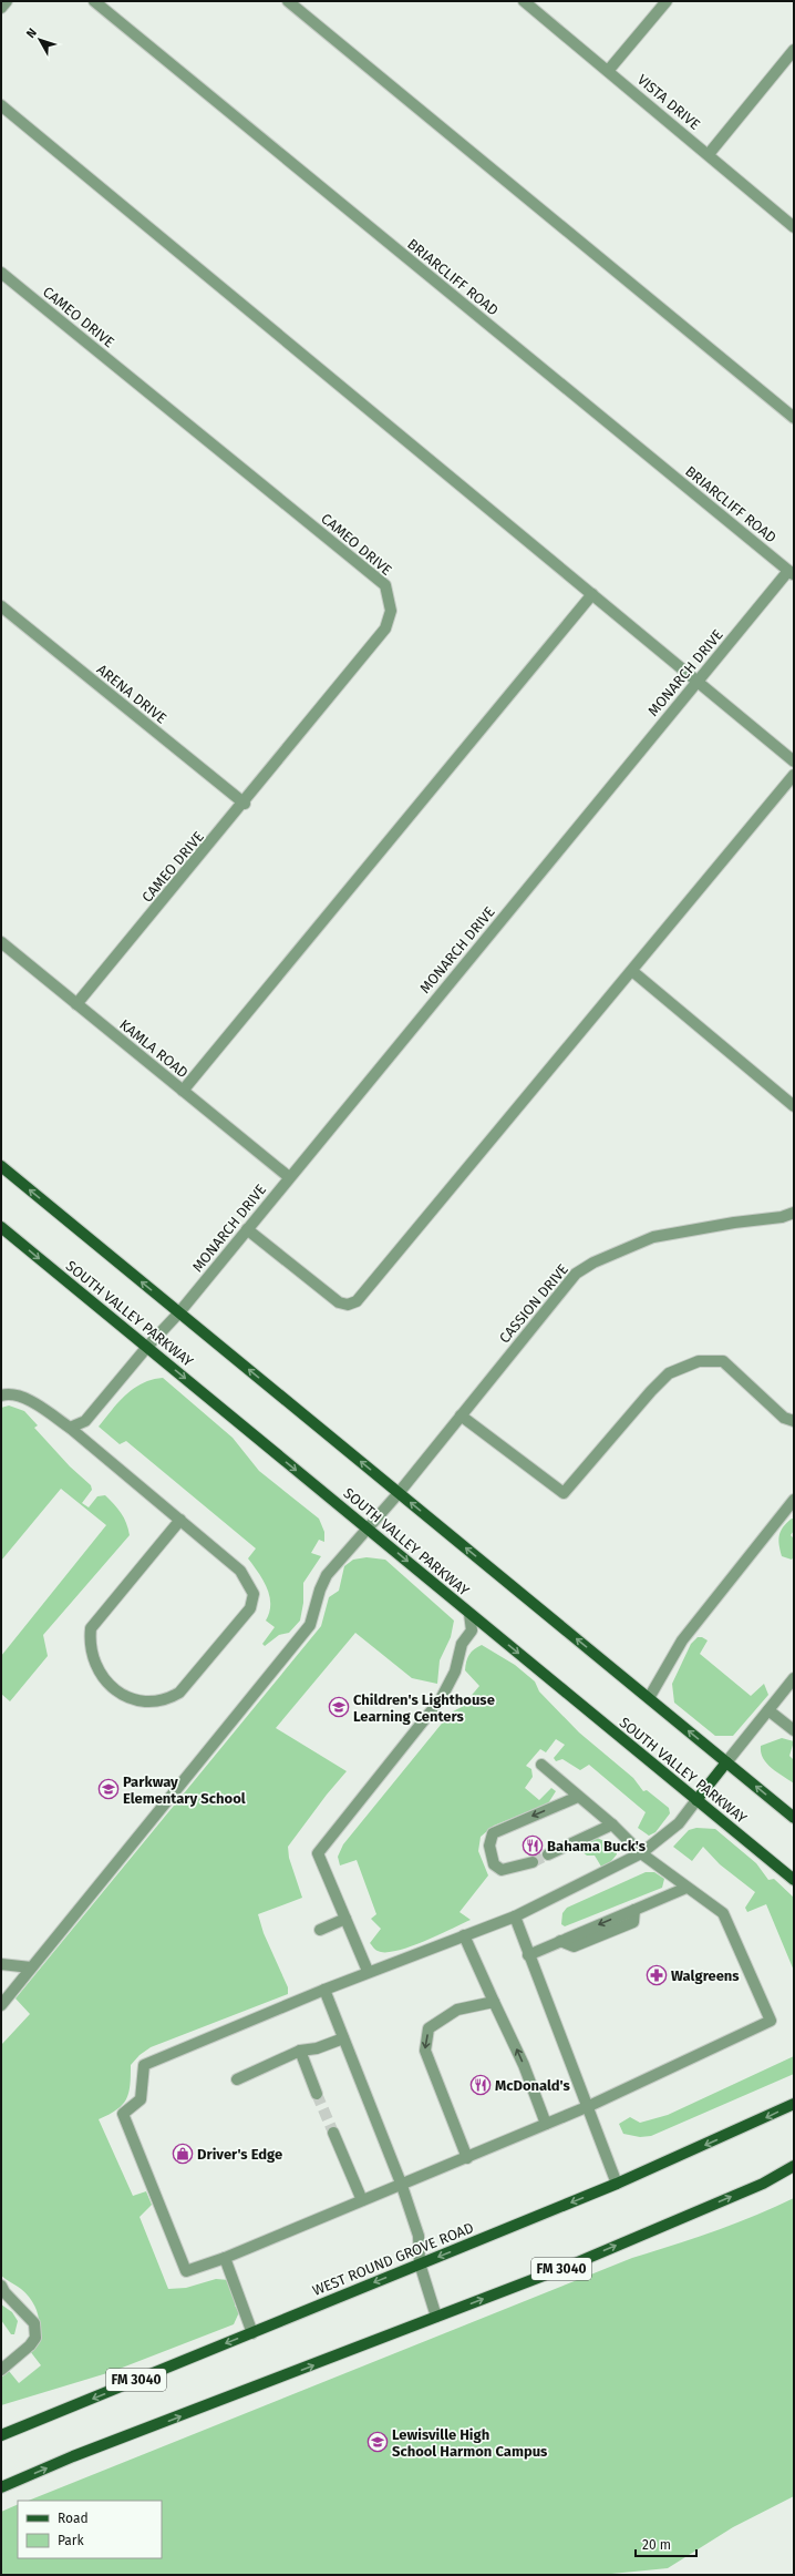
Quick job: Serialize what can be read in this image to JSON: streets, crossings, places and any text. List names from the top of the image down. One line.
{"streets":{"main road":["SOUTH VALLEY PARKWAY","WEST ROUND GROVE ROAD","FM 3040"],"street":["VISTA DRIVE","BRIARCLIFF ROAD","CAMEO DRIVE","MONARCH DRIVE","ARENA DRIVE","KAMLA ROAD","CASSION DRIVE"]},"crossings":[["BRIARCLIFF ROAD","MONARCH DRIVE"],["CAMEO DRIVE","ARENA DRIVE"],["CAMEO DRIVE","KAMLA ROAD"],["MONARCH DRIVE","KAMLA ROAD"],["MONARCH DRIVE","SOUTH VALLEY PARKWAY"],["CASSION DRIVE","SOUTH VALLEY PARKWAY"]],"places":{"school or university":["Children's Lighthouse Learning Centers","Parkway Elementary School","Lewisville High School Harmon Campus"],"restaurant":["Bahama Buck's","McDonald's"],"pharmacy":["Walgreens"],"shop":["Driver's Edge"]},"legend":["Road","Park"],"scale_bar":"20 m","north":"top left"}
